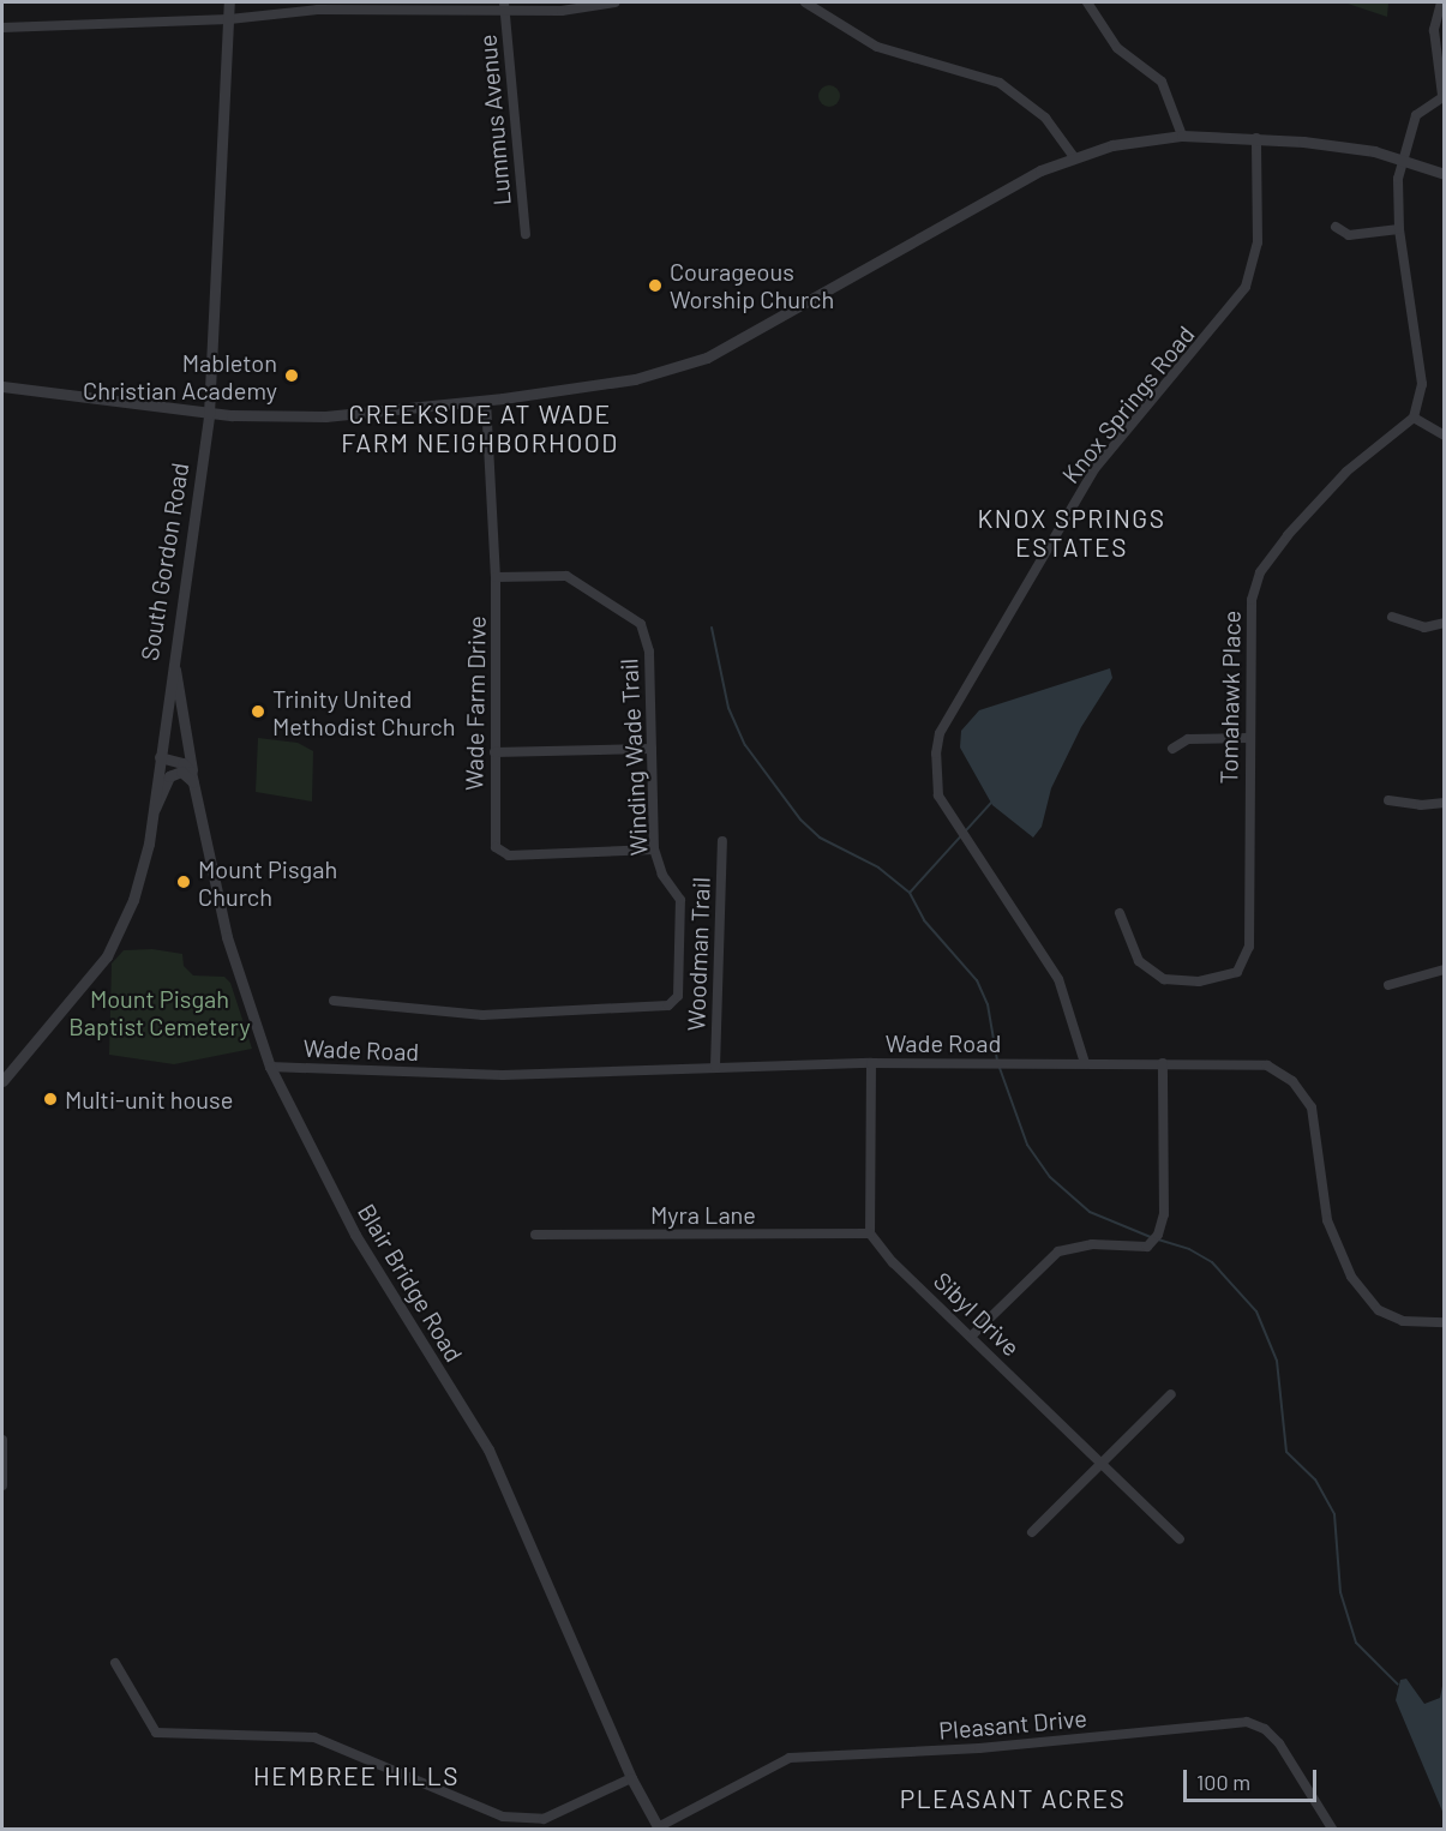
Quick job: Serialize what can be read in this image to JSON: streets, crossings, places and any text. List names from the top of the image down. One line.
{"streets":{"street":["Lummus Avenue","Knox Springs Road","South Gordon Road","Tomahawk Place","Wade Farm Drive","Winding Wade Trail","Woodman Trail","Wade Road","Myra Lane","Blair Bridge Road","Sibyl Drive","Pleasant Drive"]},"crossings":[["Knox Springs Road","Wade Road"],["South Gordon Road","Blair Bridge Road"],["Wade Farm Drive","Winding Wade Trail"],["Woodman Trail","Wade Road"],["Wade Road","Blair Bridge Road"],["Myra Lane","Sibyl Drive"],["Blair Bridge Road","Pleasant Drive"]],"districts":["CREEKSIDE AT WADE FARM NEIGHBORHOOD","KNOX SPRINGS ESTATES","HEMBREE HILLS","PLEASANT ACRES"],"parks":["Mount Pisgah Baptist Cemetery"],"places":["Courageous Worship Church","Mableton Christian Academy","Trinity United Methodist Church","Mount Pisgah Church","Multi-unit house"],"scale_bar":"100 m"}
